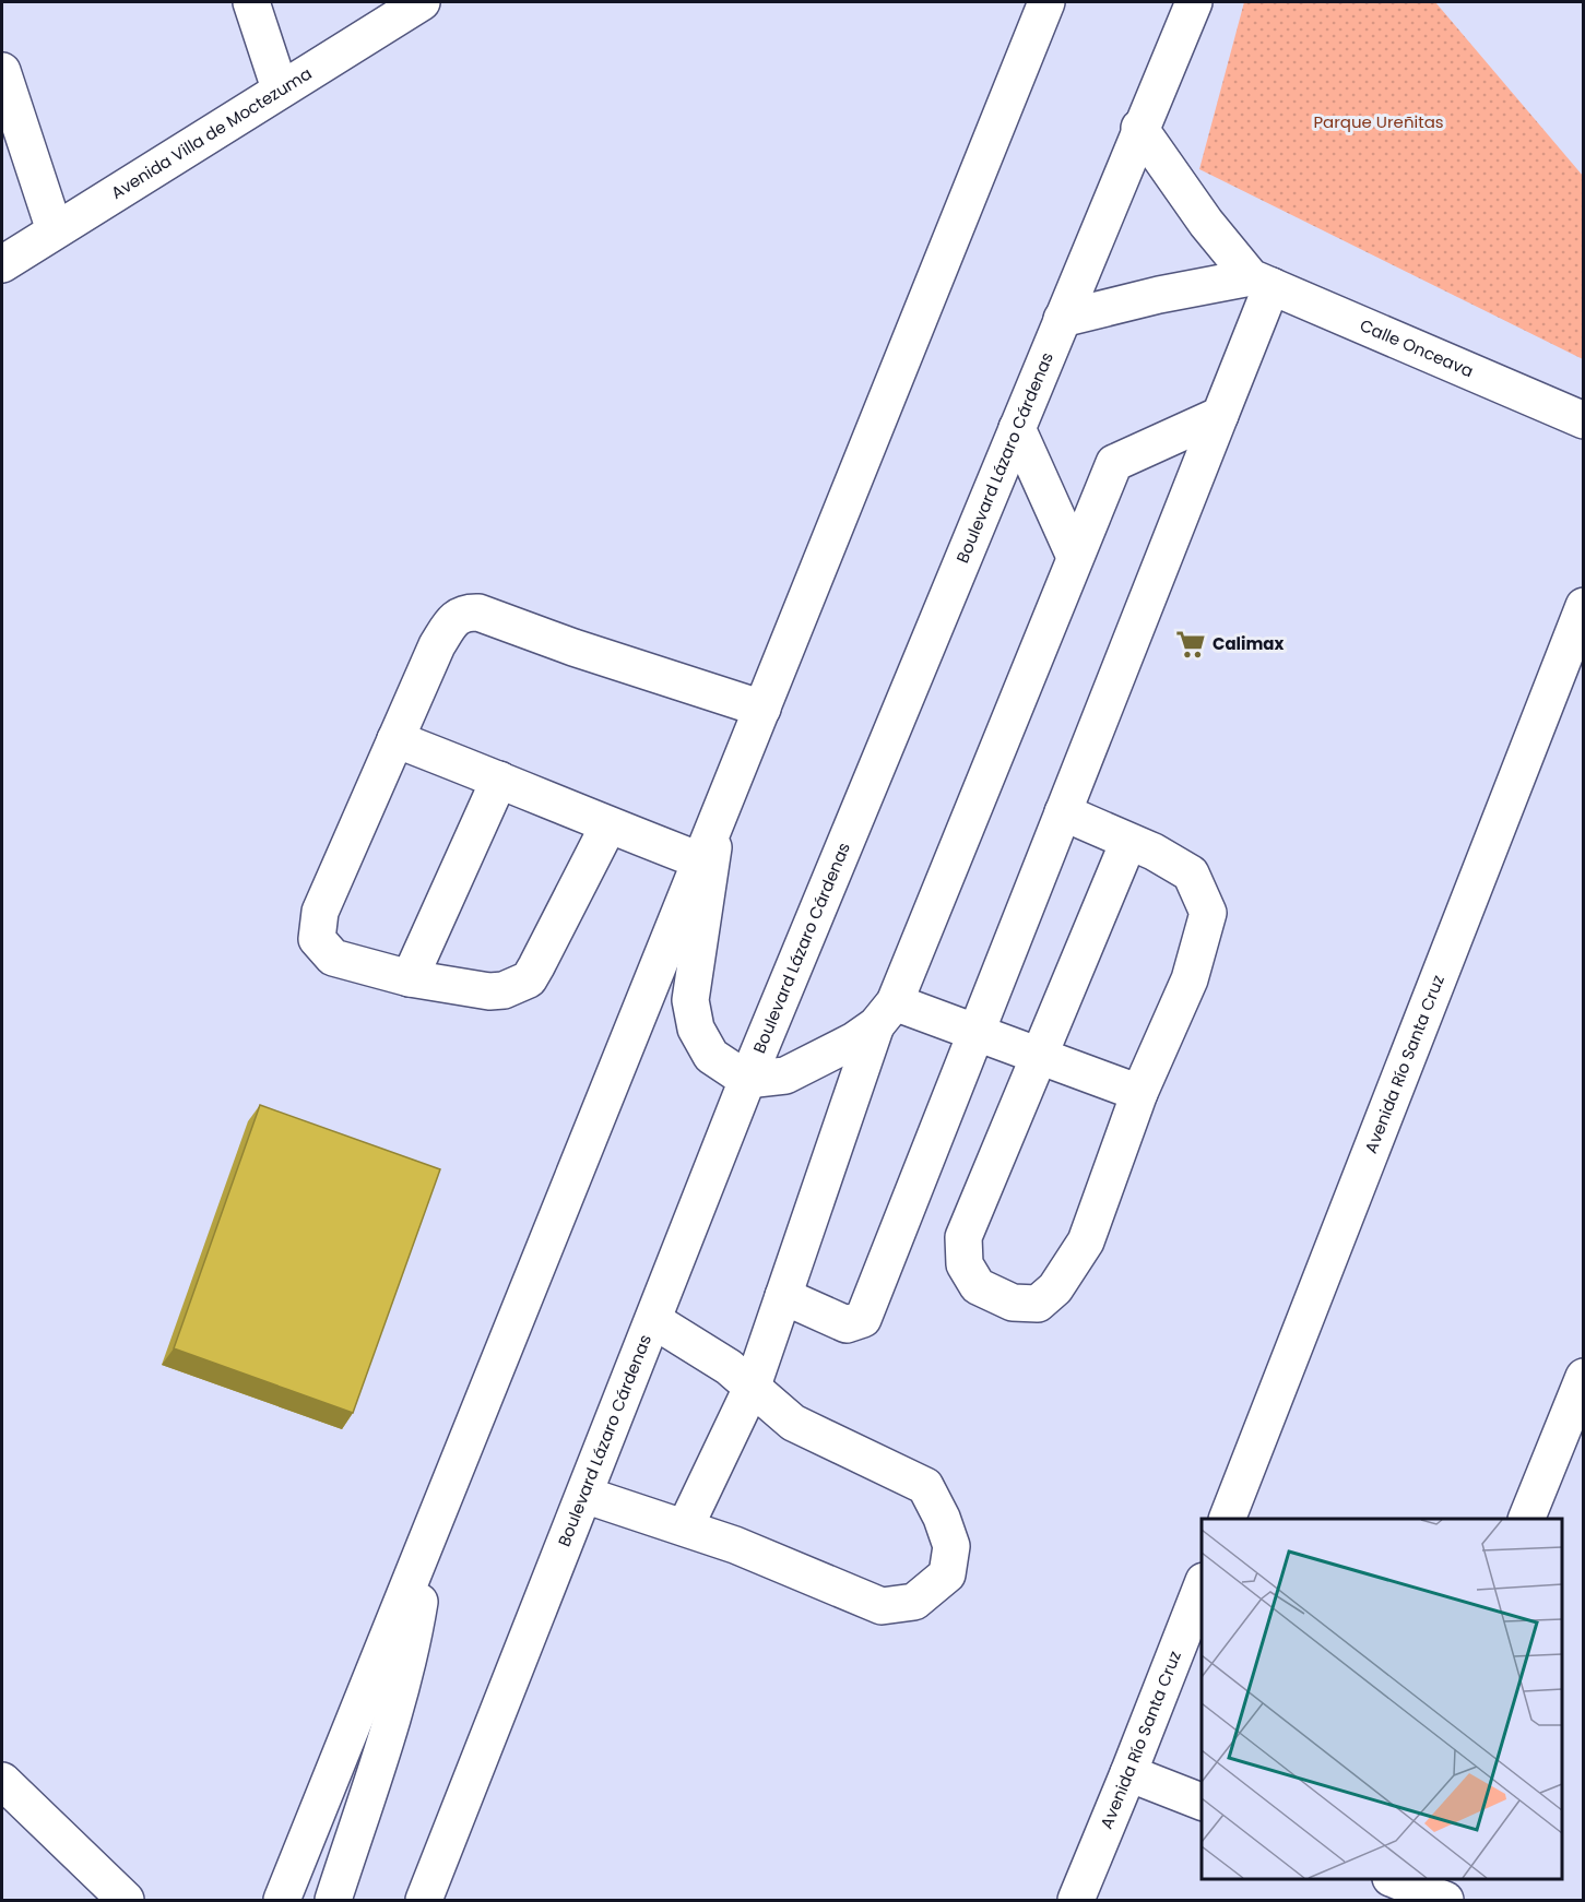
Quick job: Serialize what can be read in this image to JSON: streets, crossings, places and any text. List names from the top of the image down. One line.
{"streets":{"main road":["Avenida Villa de Moctezuma","Calle Onceava","Boulevard Lázaro Cárdenas","Avenida Río Santa Cruz"]},"crossings":[["Calle Onceava","Boulevard Lázaro Cárdenas"]],"parks":["Parque Ureñitas"],"places":{"supermarket":["Calimax"]}}
